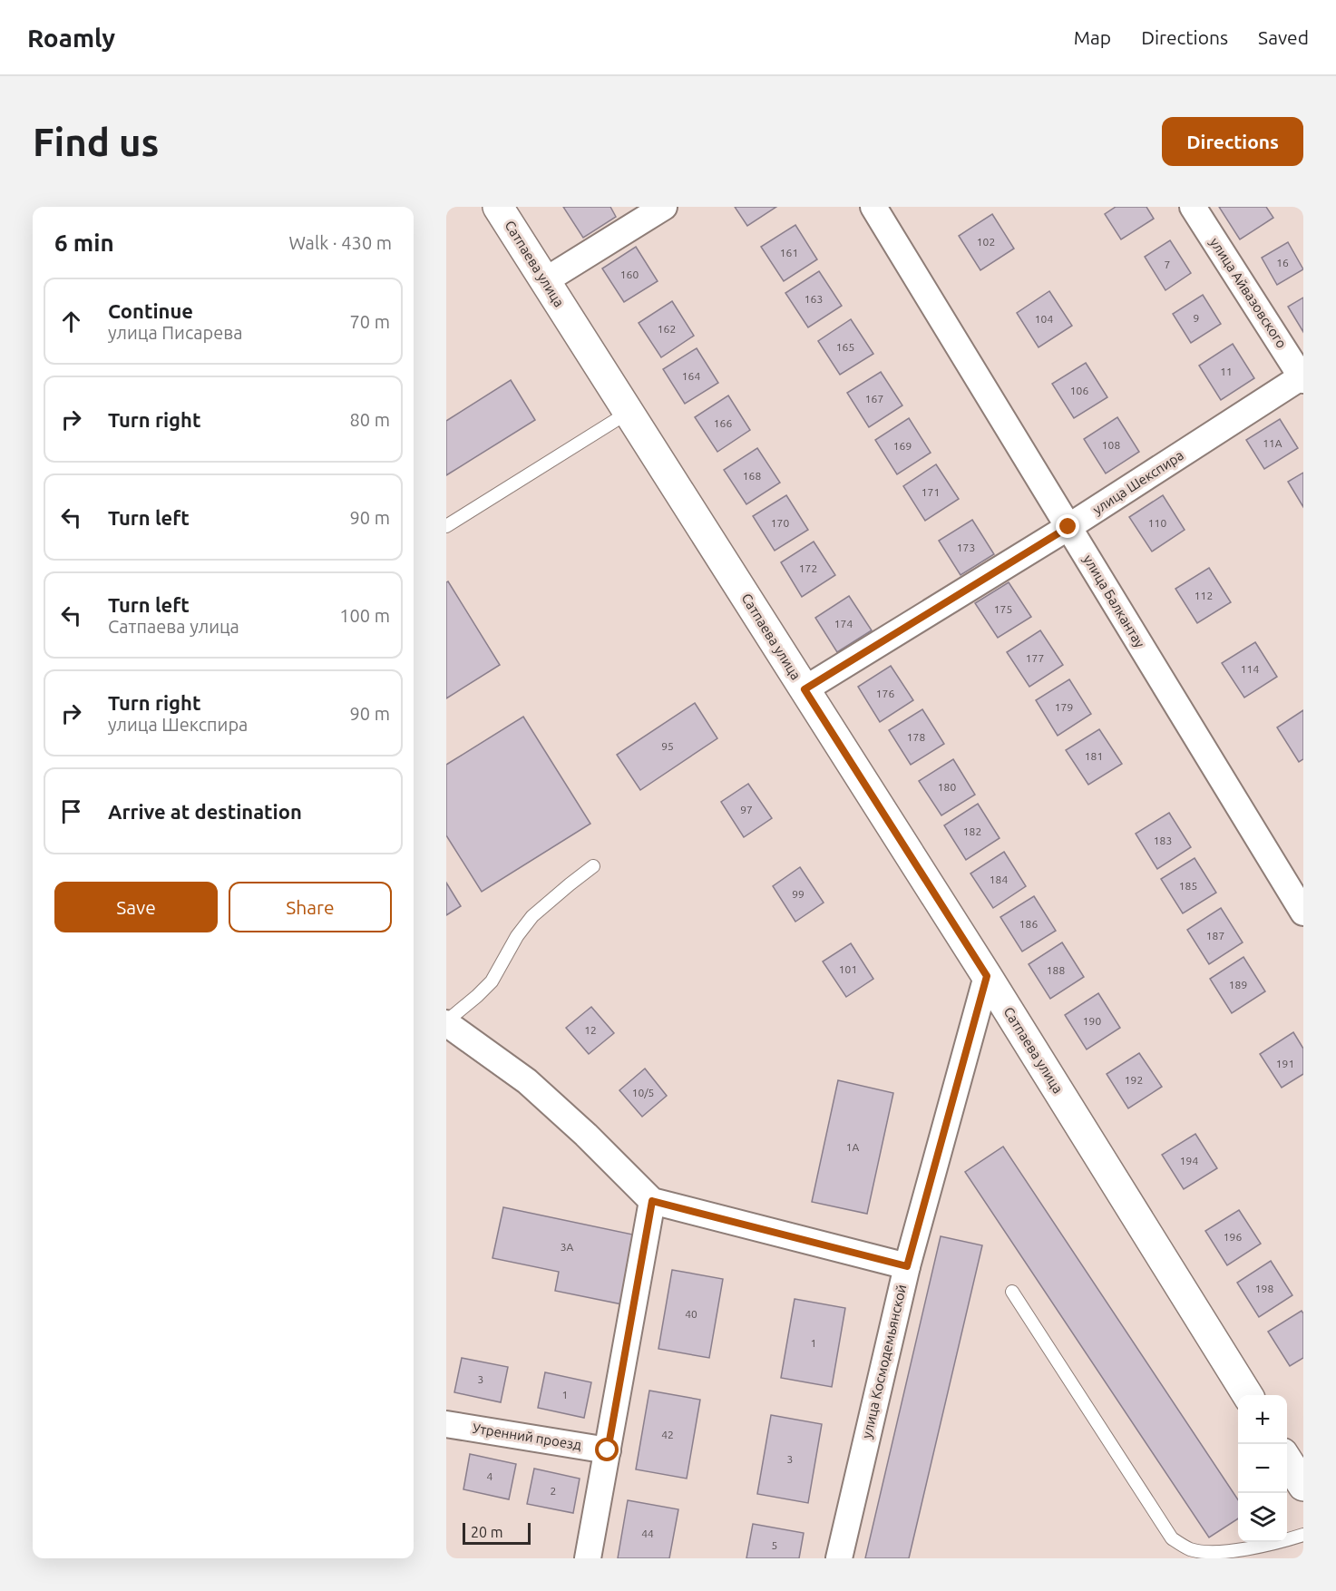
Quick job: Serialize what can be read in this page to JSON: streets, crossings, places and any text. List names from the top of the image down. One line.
{"streets":{"street":["Сатпаева улица","улица Айвазовского","улица Шекспира","улица Балкантау","улица Космодемьянской","Утренний проезд"]},"crossings":[["Сатпаева улица","улица Шекспира"],["Сатпаева улица","улица Космодемьянской"],["улица Айвазовского","улица Шекспира"],["улица Шекспира","улица Балкантау"]],"house_numbers":["102","161","16","7","160","163","9","104","162","165","11","164","106","167","166","11А","108","169","168","171","170","110","173","172","112","175","174","177","114","176","179","178","95","181","180","97","182","183","184","185","99","186","187","101","188","189","190","12","191","192","10/5","1А","194","196","3А","198","40","1","3","1","42","3","4","2","44","5"],"scale_bar":"20 m","page":{"header":"Roamly","nav":["Map","Directions","Saved"],"buttons":["Directions",["Save","Share"]],"title":"Find us","heading":["6 min","Walk · 430 m"],"list":[["Continue","улица Писарева","70 m"],["Turn right","80 m"],["Turn left","90 m"],["Turn left","Сатпаева улица","100 m"],["Turn right","улица Шекспира","90 m"],"Arrive at destination"],"map_buttons":["+","−"],"scale":"20 m"}}
